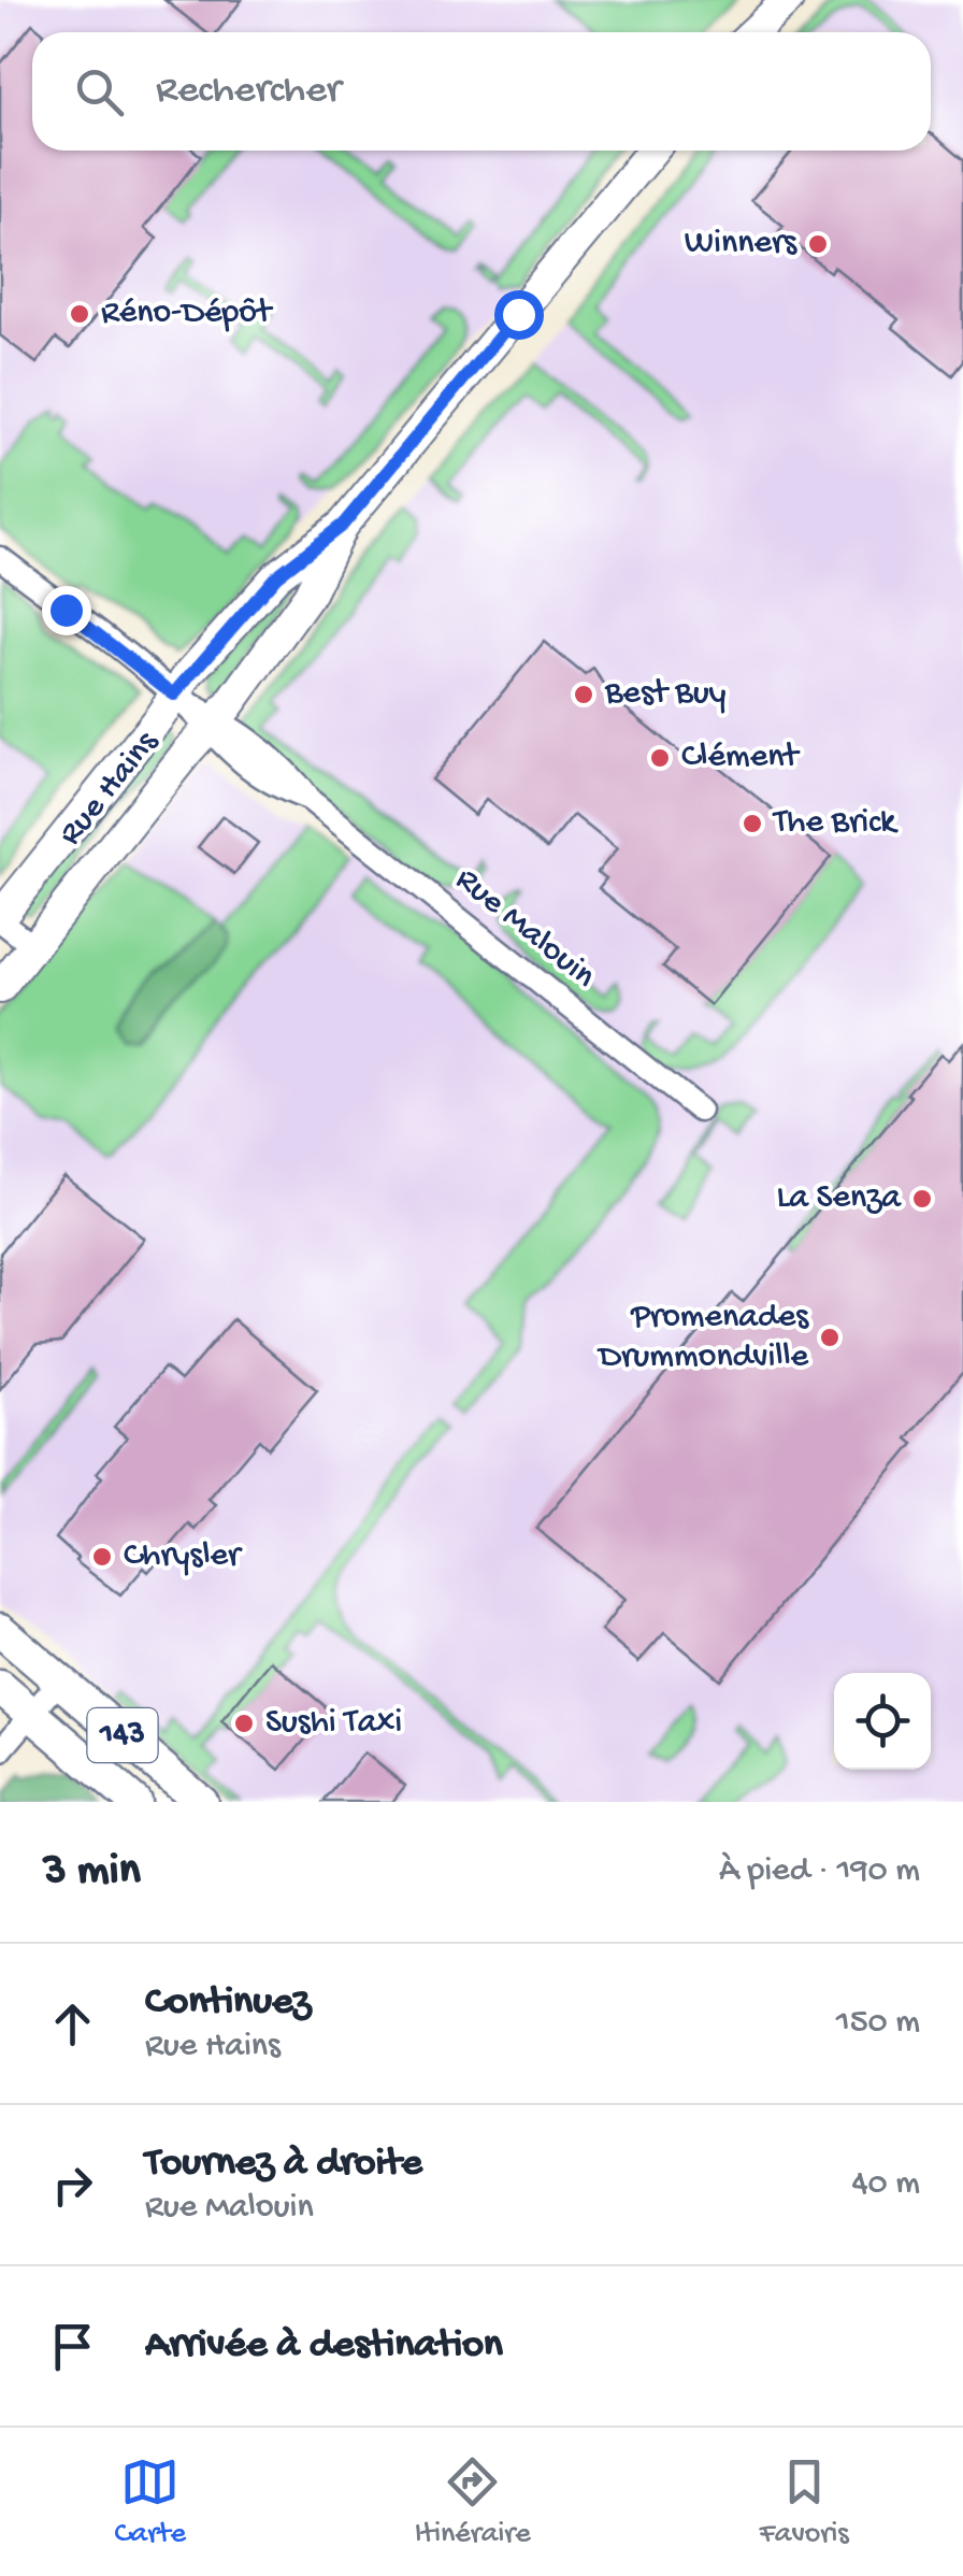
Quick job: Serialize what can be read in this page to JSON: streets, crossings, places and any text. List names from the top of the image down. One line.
{"streets":{"main road":["143"],"street":["Rue Hains","Rue Malouin"]},"crossings":[["Rue Hains","Rue Malouin"]],"places":["Winners","Réno-Dépôt","Best Buy","Clément","The Brick","La Senza","Promenades Drummondville","Chrysler","Sushi Taxi"],"page":{"search":"Rechercher","heading":["3 min","À pied · 190 m"],"list":[["Continuez","Rue Hains","150 m"],["Tournez à droite","Rue Malouin","40 m"],"Arrivée à destination"],"nav":["Carte","Itinéraire","Favoris"]}}
